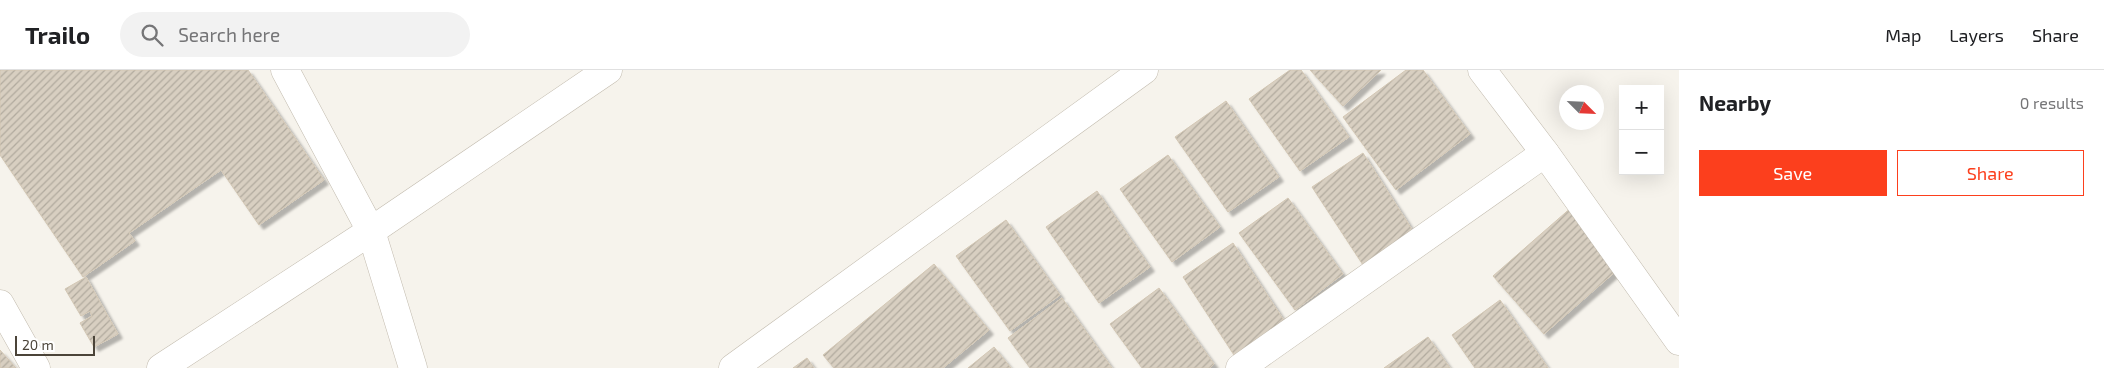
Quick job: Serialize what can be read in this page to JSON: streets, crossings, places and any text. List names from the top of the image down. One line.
{"scale_bar":"20 m","north":"bottom right","page":{"header":"Trailo","search":"Search here","nav":["Map","Layers","Share"],"heading":["Nearby","0 results"],"map_buttons":["+","−"],"buttons":["Save","Share"],"scale":"20 m"}}
